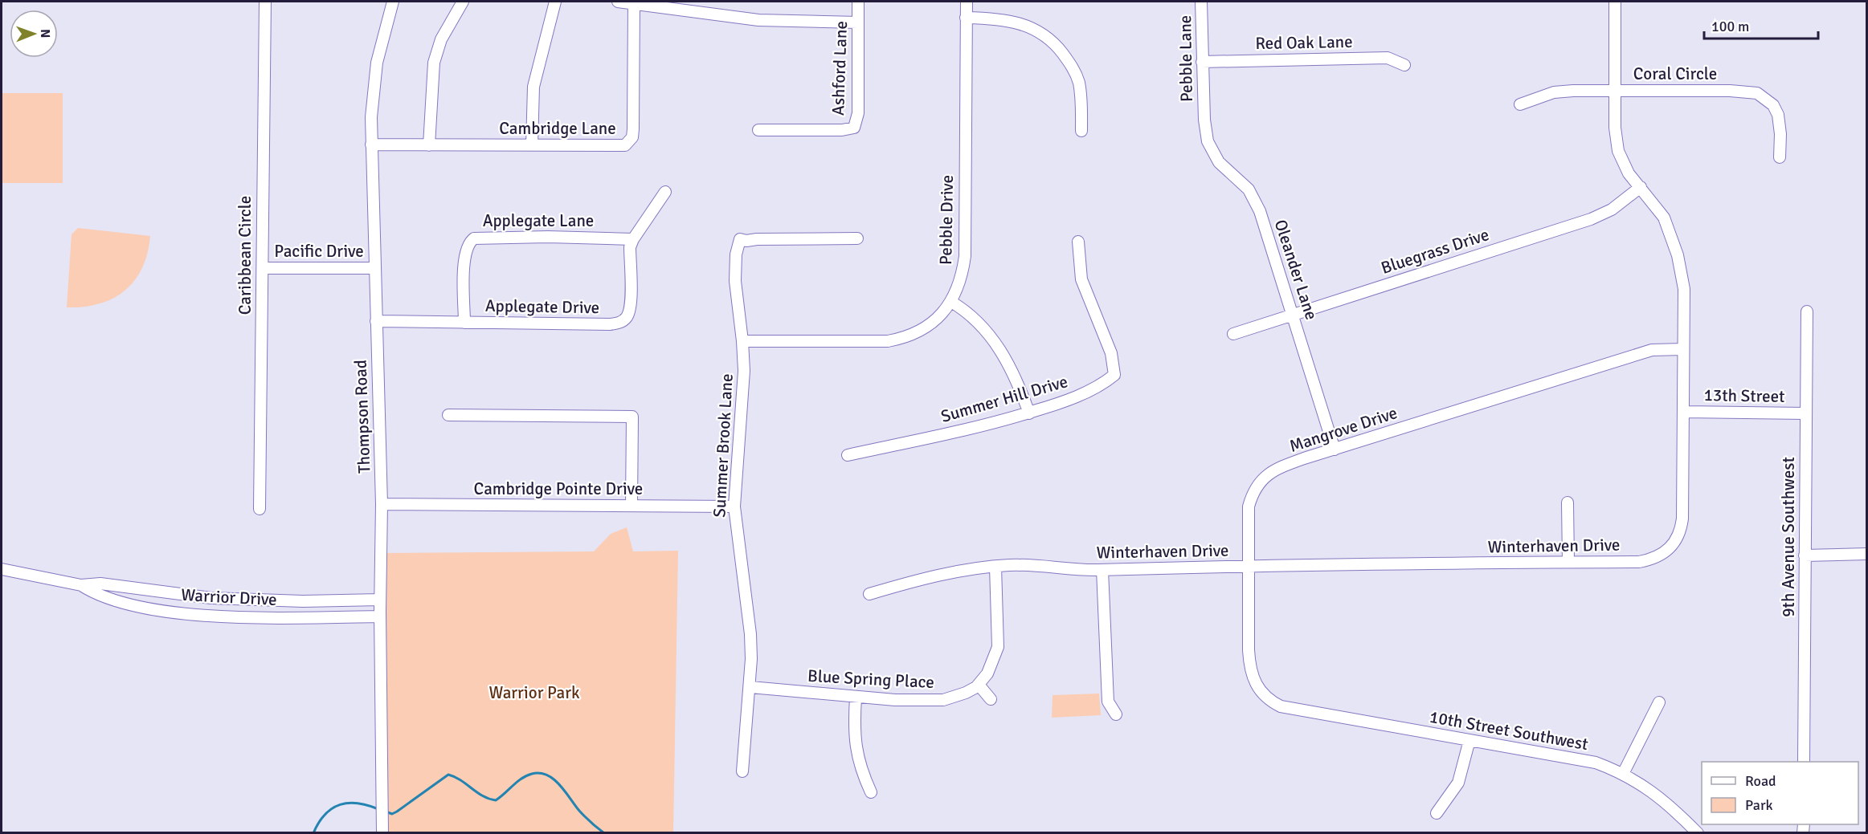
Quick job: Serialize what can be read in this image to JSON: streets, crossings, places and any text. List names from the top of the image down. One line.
{"streets":{"street":["Red Oak Lane","Pebble Lane","Ashford Lane","Coral Circle","Cambridge Lane","Pebble Drive","Applegate Lane","Pacific Drive","Bluegrass Drive","Caribbean Circle","Oleander Lane","Applegate Drive","13th Street","Summer Hill Drive","Thompson Road","Mangrove Drive","Summer Brook Lane","Cambridge Pointe Drive","9th Avenue Southwest","Winterhaven Drive","Warrior Drive","Blue Spring Place","10th Street Southwest"]},"crossings":[["Red Oak Lane","Pebble Lane"],["Pebble Lane","Oleander Lane"],["Coral Circle","Winterhaven Drive"],["Cambridge Lane","Thompson Road"],["Pebble Drive","Summer Brook Lane"],["Applegate Lane","Applegate Drive"],["Pacific Drive","Caribbean Circle"],["Pacific Drive","Thompson Road"],["Bluegrass Drive","Oleander Lane"],["Bluegrass Drive","Winterhaven Drive"],["Oleander Lane","Mangrove Drive"],["Applegate Drive","Thompson Road"],["13th Street","9th Avenue Southwest"],["13th Street","Winterhaven Drive"],["Thompson Road","Cambridge Pointe Drive"],["Thompson Road","Warrior Drive"],["Mangrove Drive","Winterhaven Drive"],["Mangrove Drive","10th Street Southwest"],["Summer Brook Lane","Cambridge Pointe Drive"],["Summer Brook Lane","Blue Spring Place"],["Winterhaven Drive","Blue Spring Place"]],"parks":["Warrior Park"],"legend":["Road","Park"],"scale_bar":"100 m","north":"right"}
